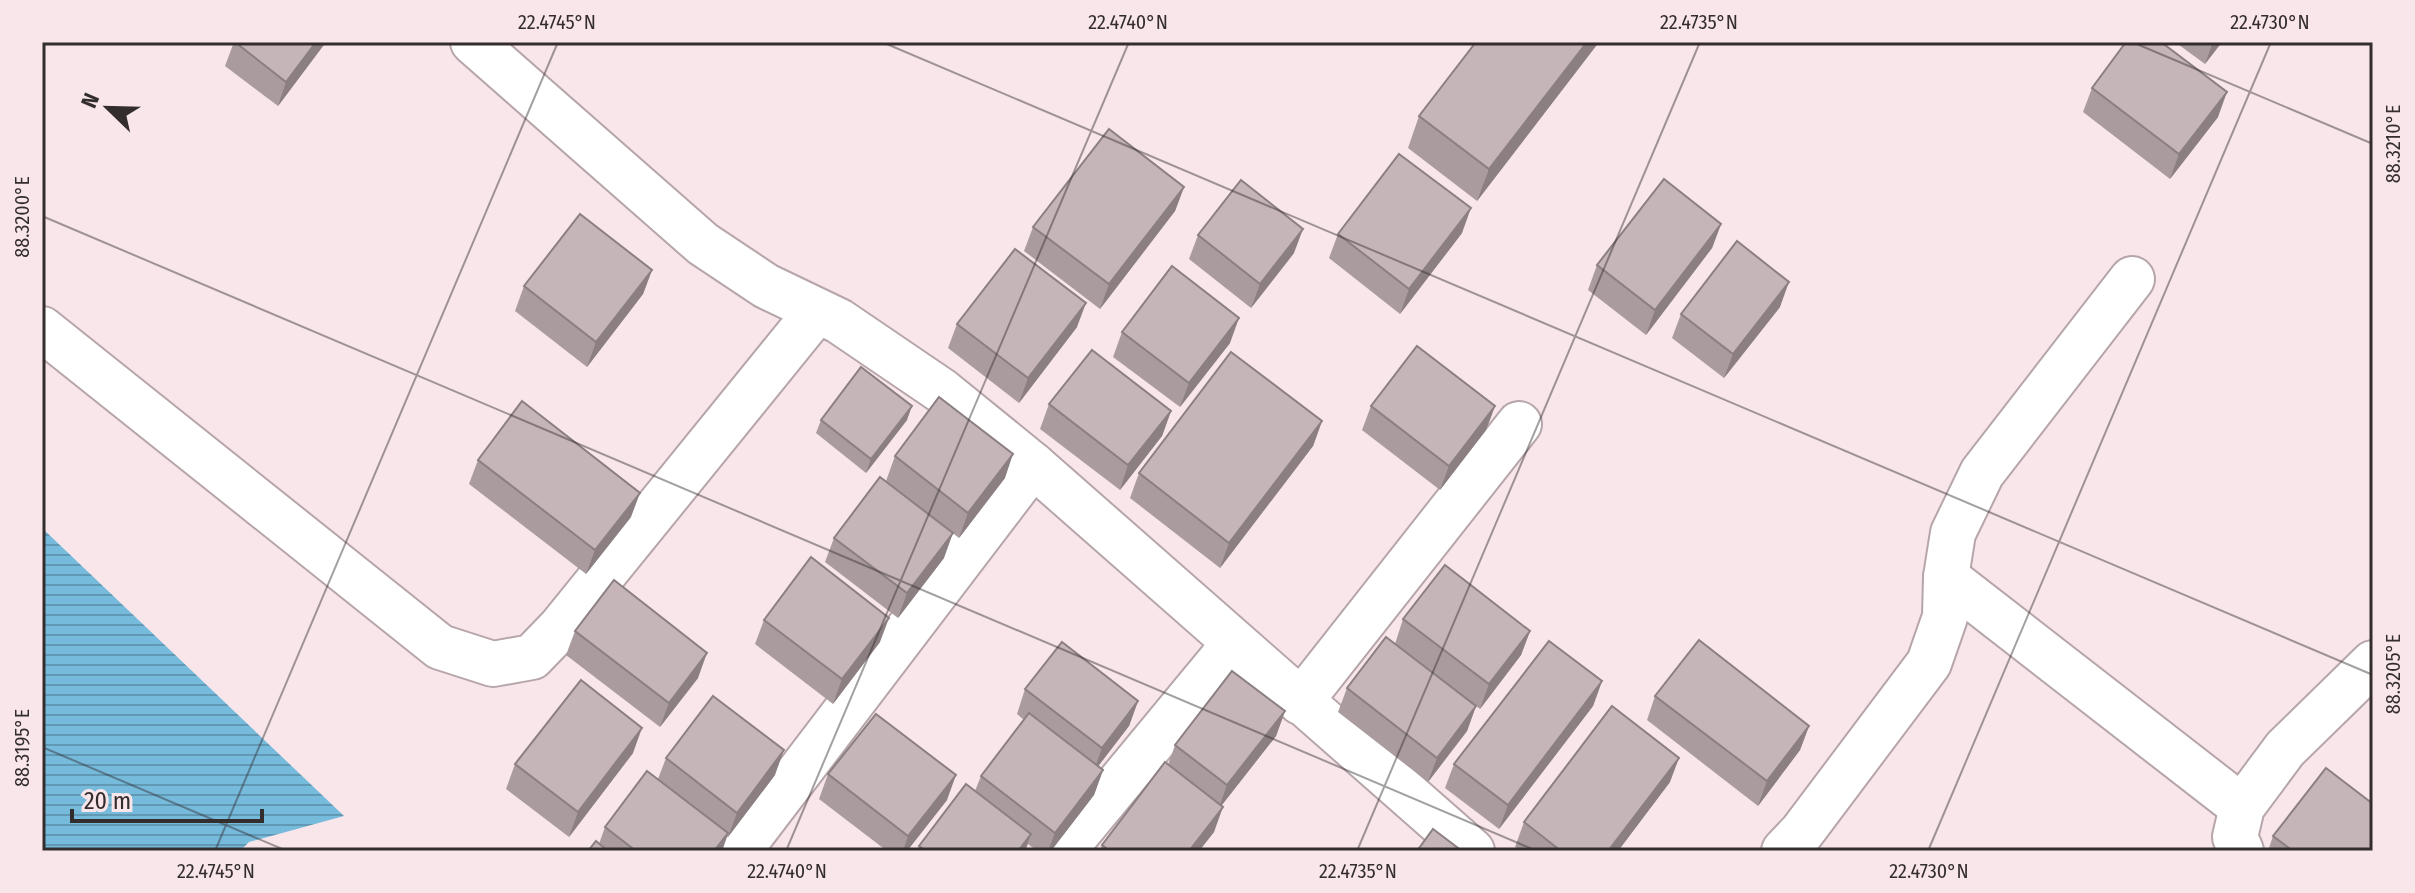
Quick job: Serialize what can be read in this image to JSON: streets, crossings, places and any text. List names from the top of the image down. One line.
{"scale_bar":"20 m","north":"top left","coordinates":["22.4745°N","22.4740°N","22.4735°N","22.4730°N","88.3210°E","88.3200°E","88.3205°E","88.3195°E"]}
